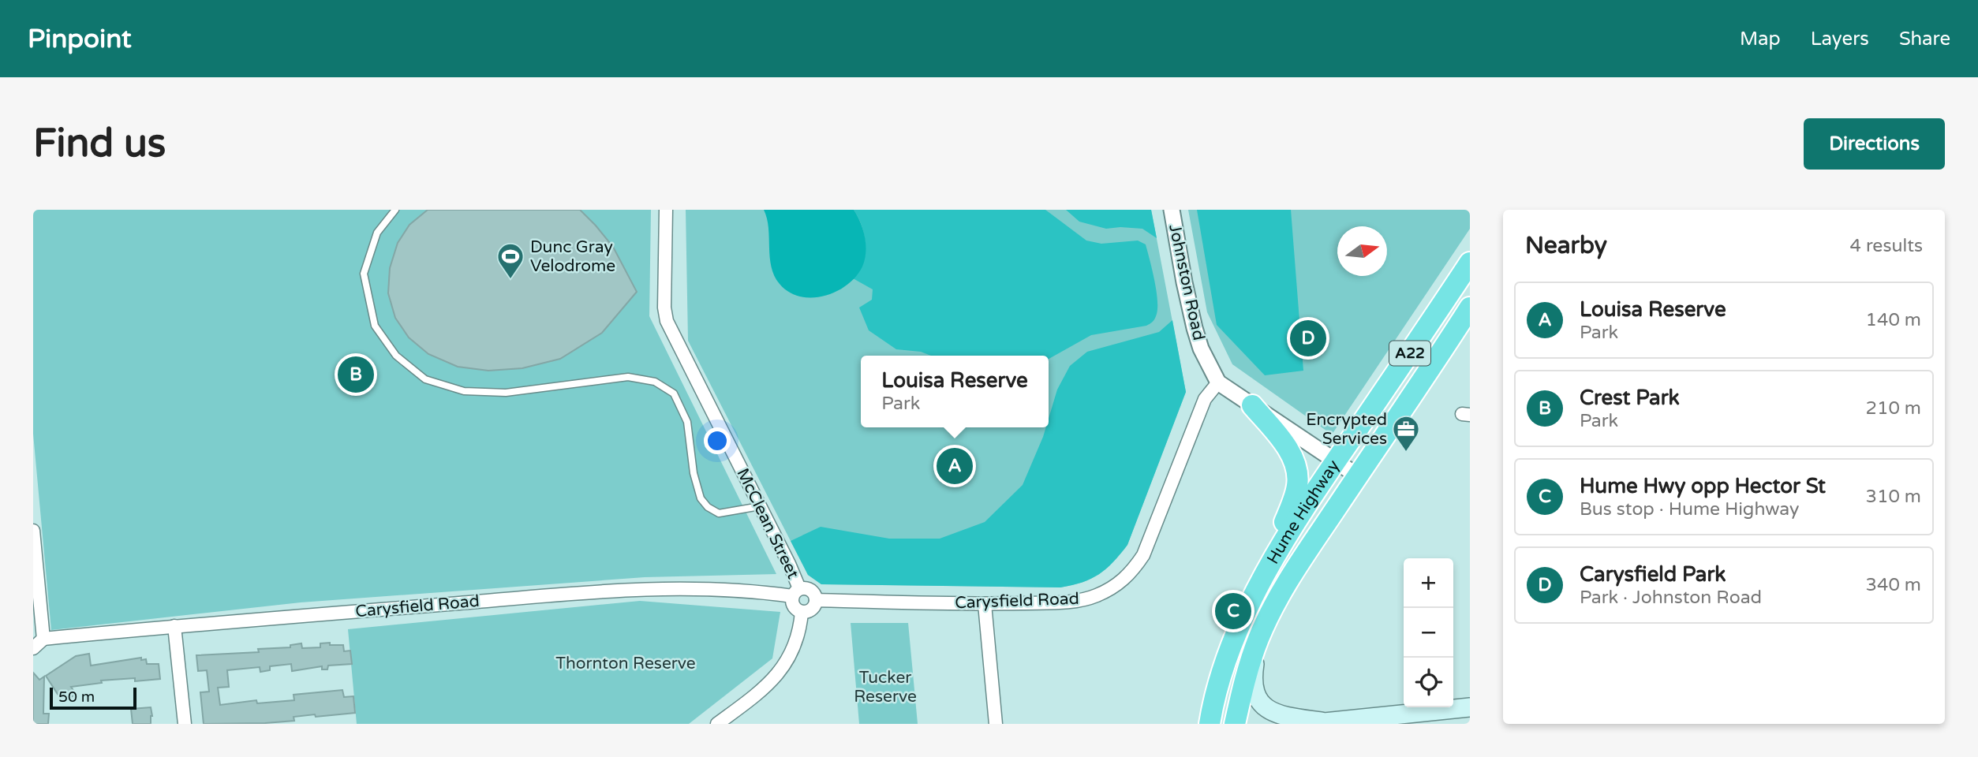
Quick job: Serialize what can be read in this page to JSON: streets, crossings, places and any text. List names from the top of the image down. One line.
{"streets":{"highway":["A22","Hume Highway"],"street":["Johnston Road","McClean Street","Carysfield Road"]},"crossings":[["Johnston Road","Hume Highway"],["Johnston Road","Carysfield Road"],["McClean Street","Carysfield Road"]],"parks":["Thornton Reserve","Tucker Reserve"],"places":{"sports":["Dunc Gray Velodrome"],"office":["Encrypted Services"]},"scale_bar":"50 m","north":"right","page":{"header":"Pinpoint","nav":["Map","Layers","Share"],"buttons":"Directions","title":"Find us","heading":["Nearby","4 results"],"list":[{"mark":"A","name":"Louisa Reserve","note":"Park","value":"140 m"},{"mark":"B","name":"Crest Park","note":"Park","value":"210 m"},{"mark":"C","name":"Hume Hwy opp Hector St","note":"Bus stop · Hume Highway","value":"310 m"},{"mark":"D","name":"Carysfield Park","note":"Park · Johnston Road","value":"340 m"}],"pins":["D","B","A","C"],"popup":["Louisa Reserve","Park"],"map_buttons":["+","−"],"scale":"50 m"}}
